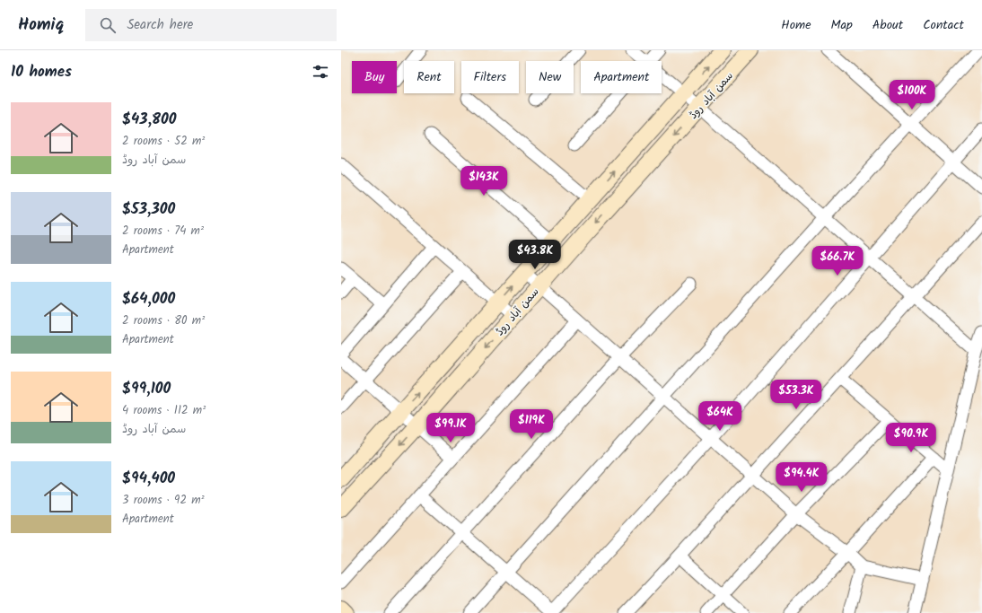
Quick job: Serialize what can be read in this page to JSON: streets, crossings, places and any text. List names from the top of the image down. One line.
{"streets":{"street":["سمن آباد روڈ"]},"page":{"header":"Homiq","search":"Search here","nav":["Home","Map","About","Contact"],"heading":"10 homes","chip":["Buy","Rent","Filters","New","Apartment"],"price":["$100K","$143K","$43.8K","$66.7K","$53.3K","$64K","$119K","$99.1K","$90.9K","$94.4K"],"list":[{"name":"$43,800","note":"2 rooms · 52 m² · سمن آباد روڈ"},{"name":"$53,300","note":"2 rooms · 74 m² · Apartment"},{"name":"$64,000","note":"2 rooms · 80 m² · Apartment"},{"name":"$99,100","note":"4 rooms · 112 m² · سمن آباد روڈ"},{"name":"$94,400","note":"3 rooms · 92 m² · Apartment"}]}}
